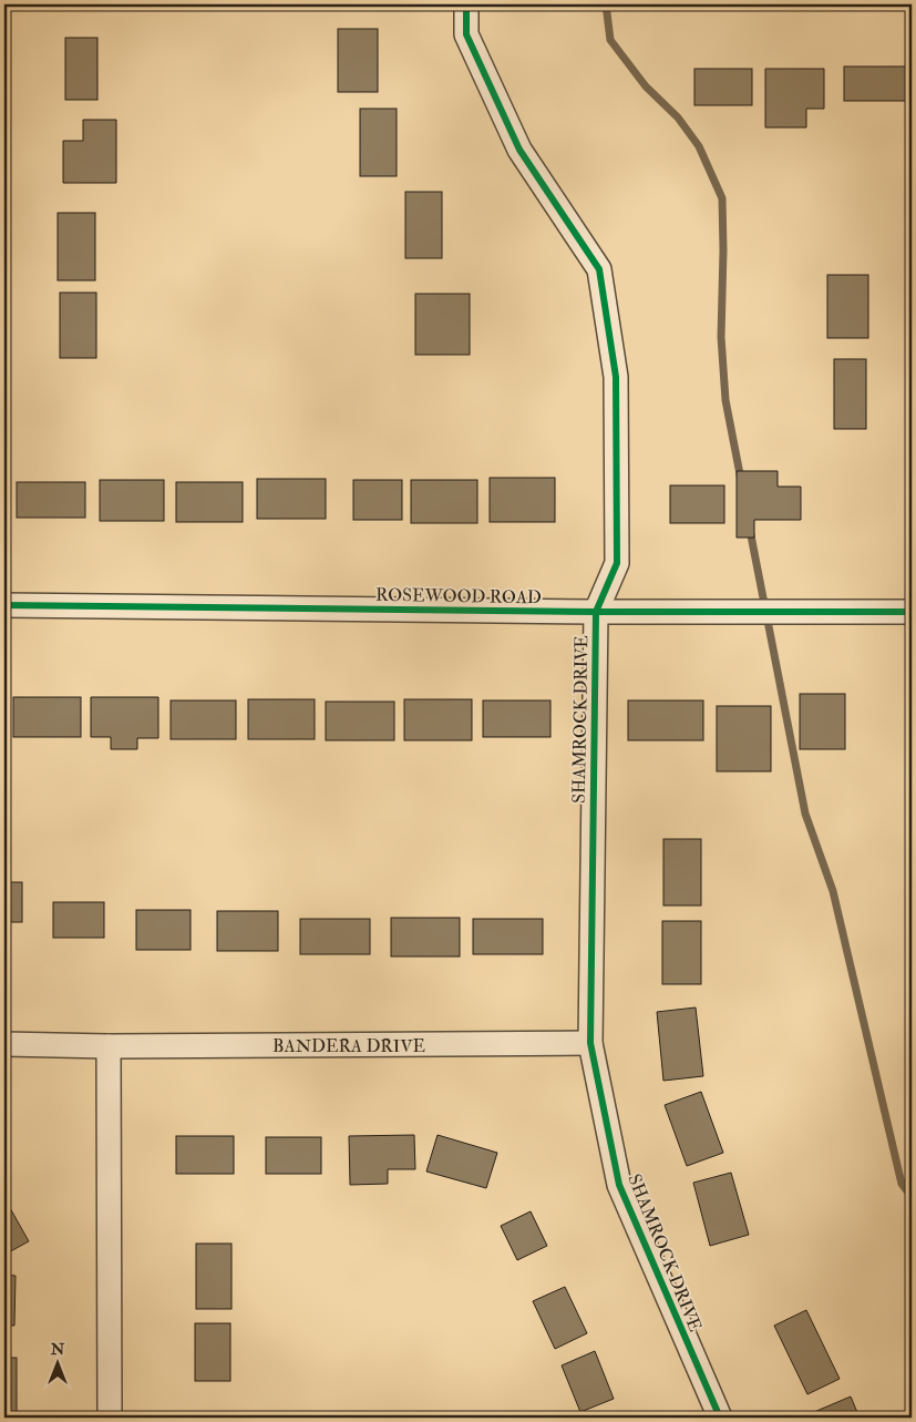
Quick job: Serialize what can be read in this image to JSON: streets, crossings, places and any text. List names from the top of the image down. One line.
{"streets":{"street":["ROSEWOOD ROAD","SHAMROCK DRIVE","BANDERA DRIVE"]},"crossings":[["ROSEWOOD ROAD","SHAMROCK DRIVE"],["SHAMROCK DRIVE","BANDERA DRIVE"]],"north":"top"}
